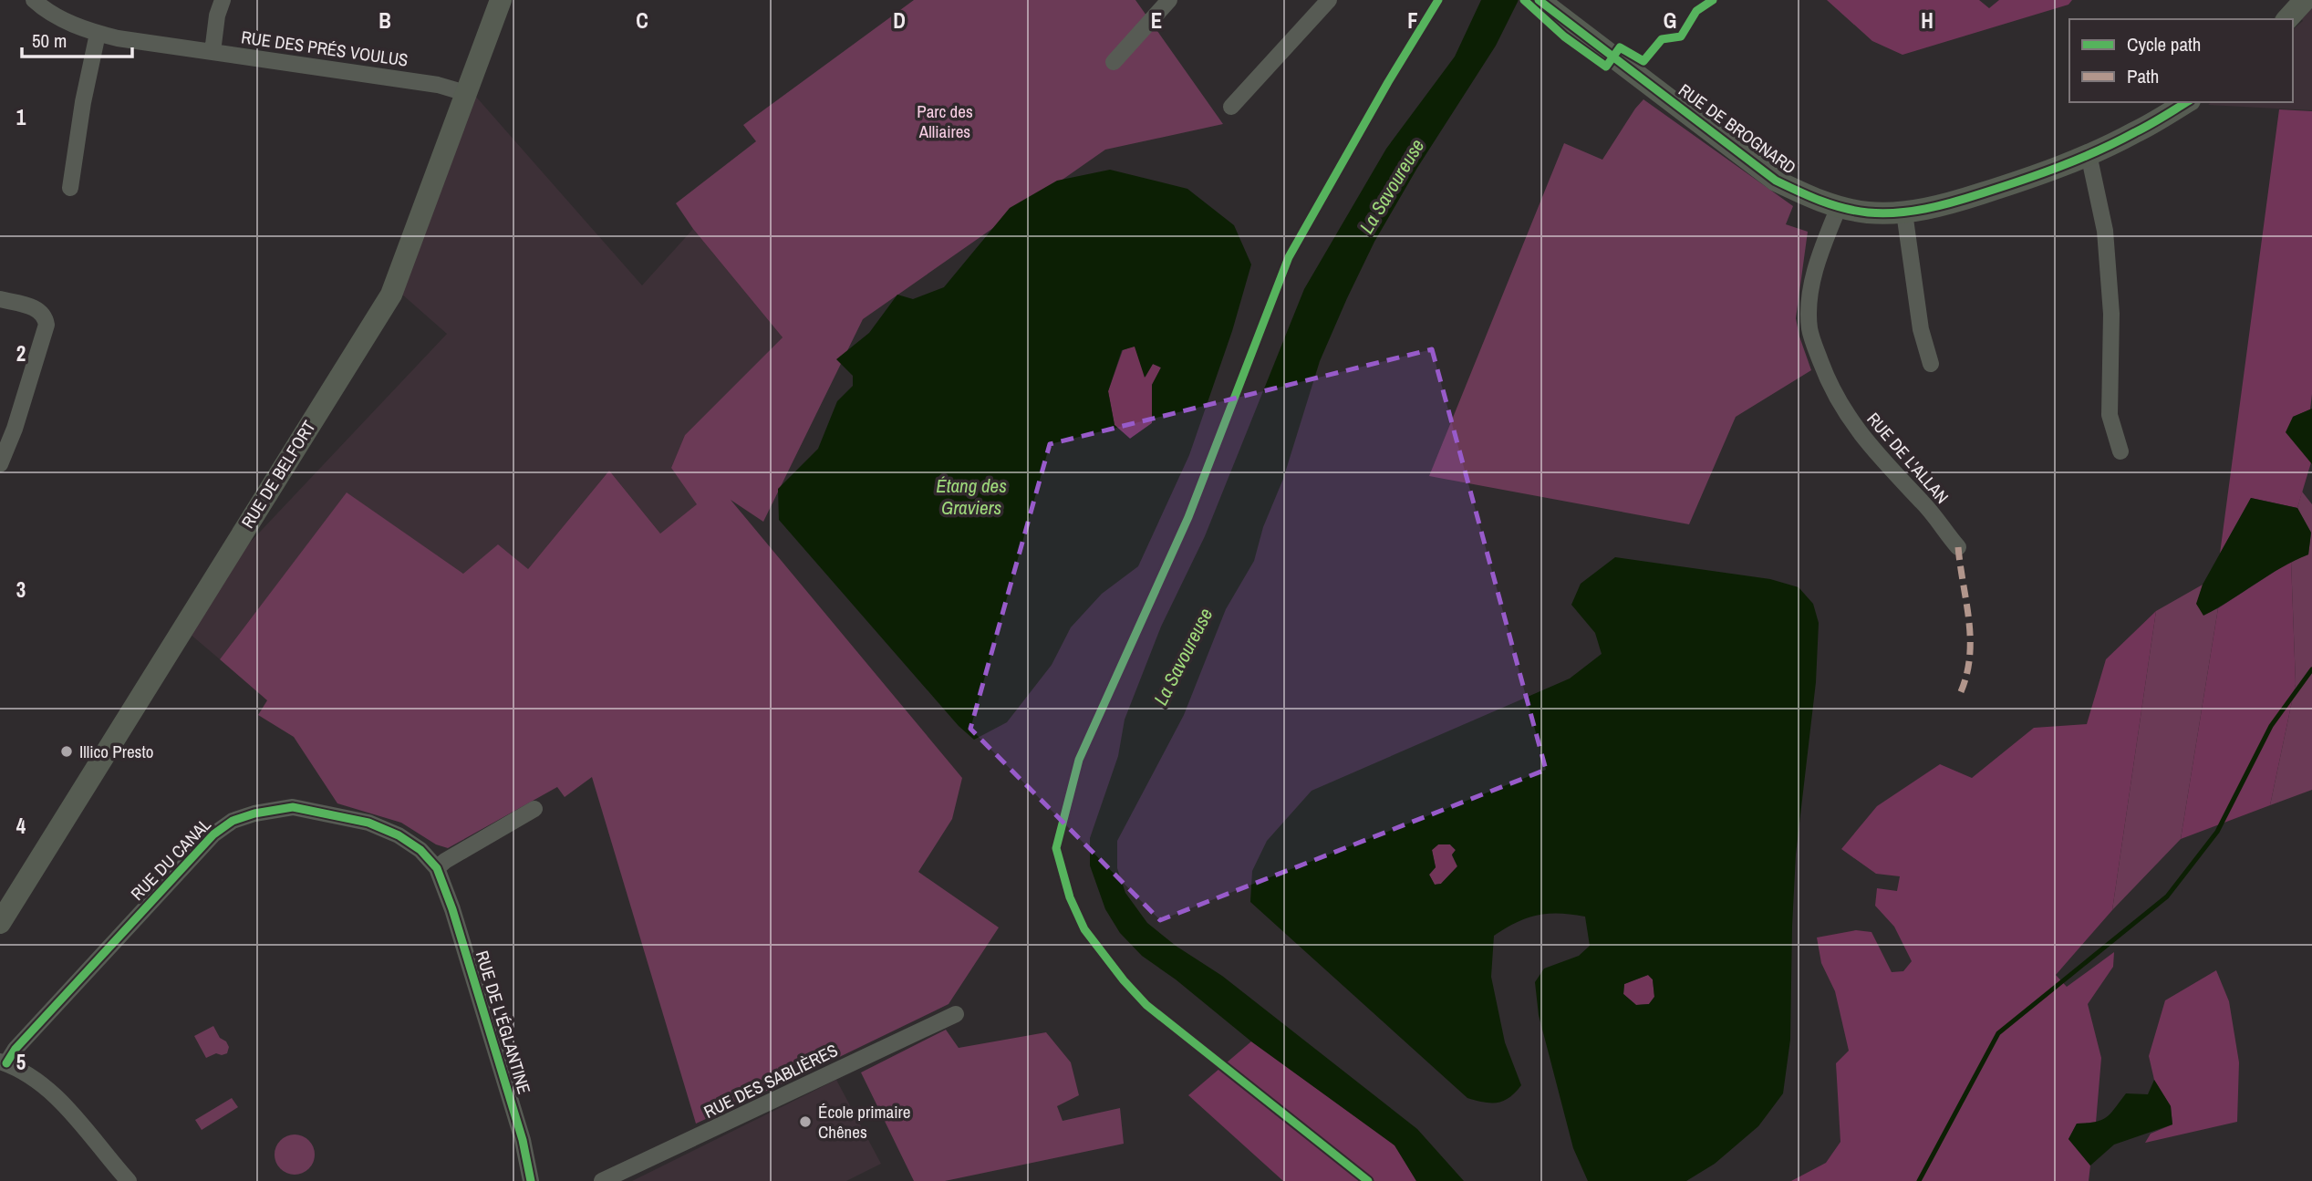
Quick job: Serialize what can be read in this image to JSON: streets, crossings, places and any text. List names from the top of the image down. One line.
{"streets":{"main road":["RUE DE BROGNARD","RUE DE BELFORT"],"street":["RUE DES PRÉS VOULUS","RUE DE L'ALLAN","RUE DU CANAL","RUE DE L'ÉGLANTINE","RUE DES SABLIÈRES"]},"crossings":[["RUE DES PRÉS VOULUS","RUE DE BELFORT"],["RUE DE BROGNARD","RUE DE L'ALLAN"],["RUE DU CANAL","RUE DE L'ÉGLANTINE"]],"water":["La Savoureuse","Étang des Graviers"],"parks":["Parc des Alliaires"],"places":["Illico Presto","École primaire Chênes"],"legend":["Cycle path","Path"],"scale_bar":"50 m","grid":{"columns":["B","C","D","E","F","G","H"],"rows":["1","2","3","4","5"]}}
